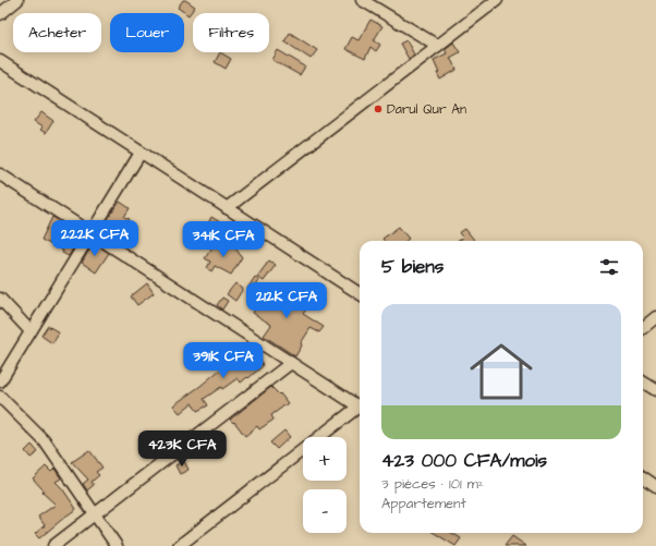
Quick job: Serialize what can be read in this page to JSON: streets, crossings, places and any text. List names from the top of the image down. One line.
{"places":["Darul Qur An"],"page":{"chip":["Acheter","Louer","Filtres"],"price":["222K CFA","341K CFA","212K CFA","391K CFA","423K CFA"],"heading":"5 biens","list":[{"name":"423 000 CFA/mois","note":"3 pièces · 101 m² · Appartement"}],"map_buttons":["+","−"]}}
